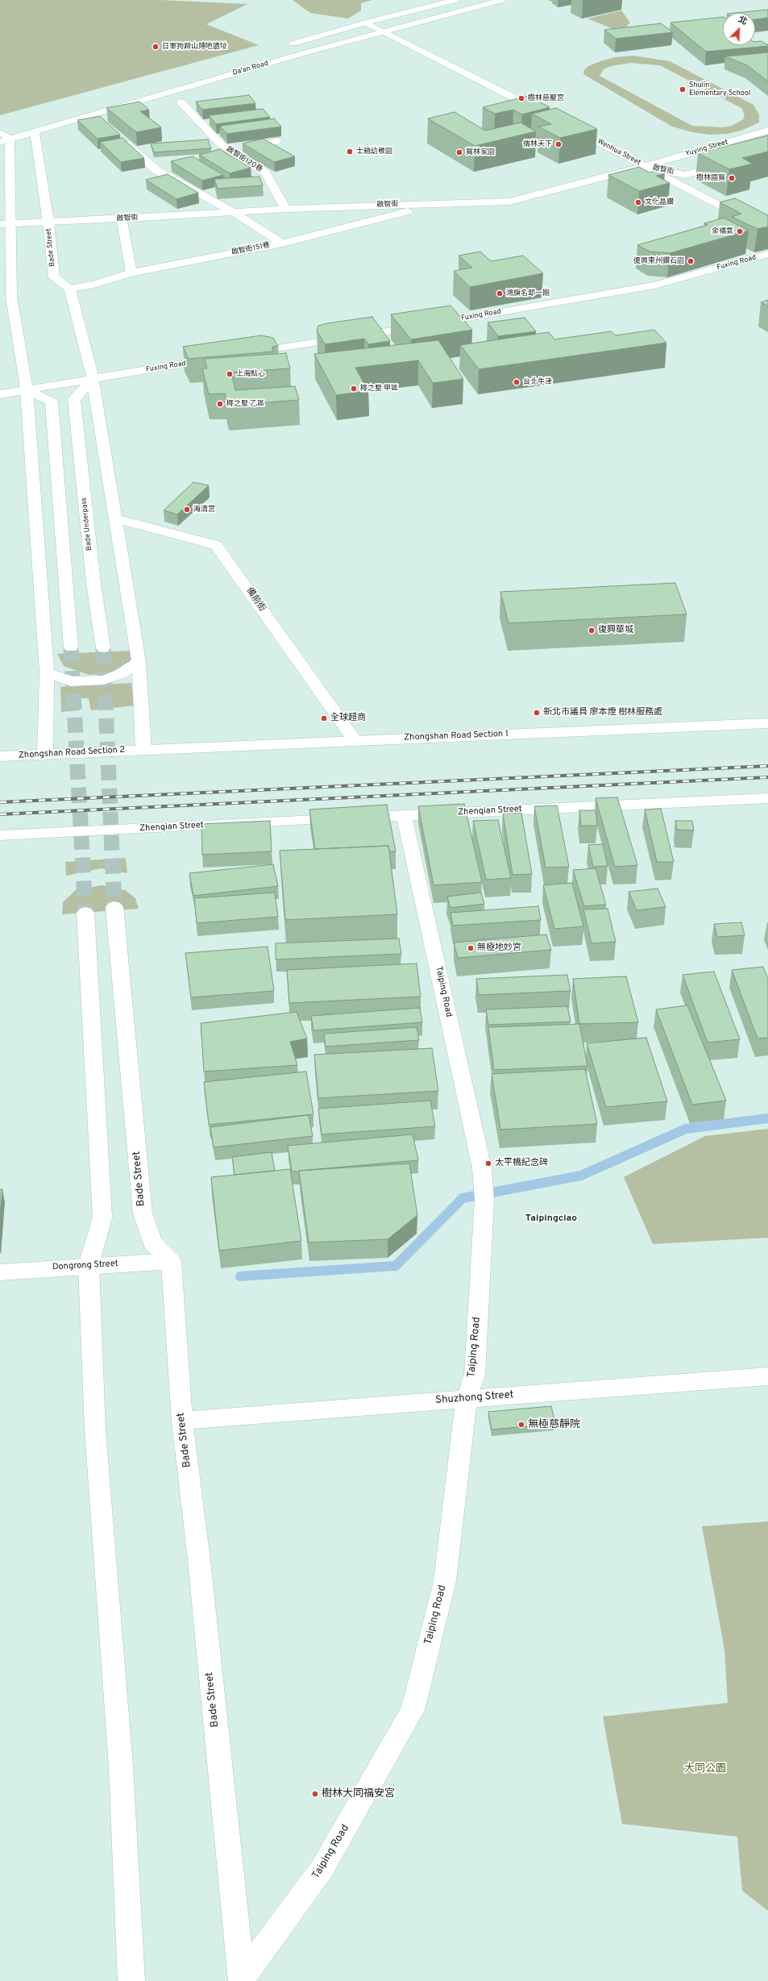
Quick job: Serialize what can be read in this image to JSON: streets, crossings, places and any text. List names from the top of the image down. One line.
{"streets":{"street":["Da'an Road","Yuying Street","Wenhua Street","啟智街120巷","啟智街","Bade Street","啟智街151巷","Fuxing Road","Bade Underpass","備前街","Zhongshan Road Section 1","Zhongshan Road Section 2","Zhenqian Street","Taiping Road","Dongrong Street","Shuzhong Street"]},"crossings":[["Da'an Road","Bade Street"],["Yuying Street","Wenhua Street"],["Yuying Street","啟智街"],["Wenhua Street","啟智街"],["啟智街120巷","啟智街"],["啟智街","Bade Street"],["啟智街","啟智街151巷"],["Bade Street","啟智街151巷"],["Bade Street","Taiping Road"],["Bade Street","Dongrong Street"],["Bade Street","Shuzhong Street"],["Fuxing Road","Bade Underpass"],["備前街","Zhongshan Road Section 1"],["Zhongshan Road Section 1","Zhongshan Road Section 2"],["Zhenqian Street","Taiping Road"],["Taiping Road","Shuzhong Street"]],"districts":["Taipingciao"],"parks":["大同公園"],"places":["日軍狗蹄山陣地遺址","Shulin Elementary School","樹林慈聖宮","儒林天下","士箱幼稚園","寶林家園","樹林國寶","文化晶鑽","金福氣","復興東州鑽石園","鴻旗名邸一期","上海點心","台北牛津","椰之墅 甲區","椰之墅 乙區","海清宮","復興華城","新北市議員 廖本煙 樹林服務處","全球超商","無極地妙宮","太平橋紀念碑","無極慈靜院","樹林大同福安宮"],"north":"top right"}
